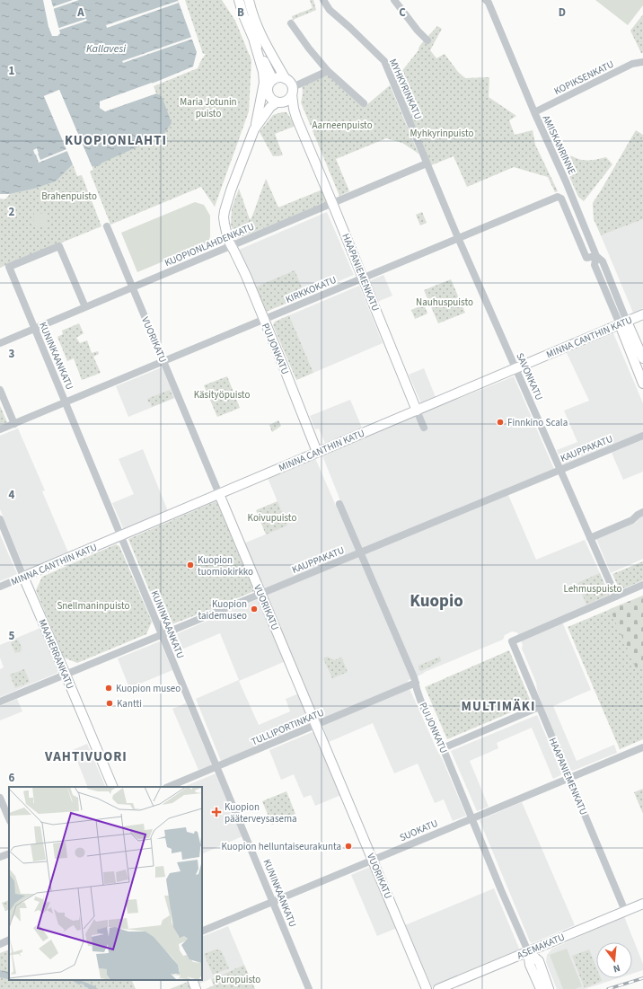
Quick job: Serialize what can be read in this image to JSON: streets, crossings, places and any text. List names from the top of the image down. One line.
{"streets":{"main road":["HAAPANIEMENKATU","MINNA CANTHIN KATU","VUORIKATU","PUIJONKATU","MAAHERRANKATU","ASEMAKATU"],"street":["KOPIKSENKATU","MYHKYRINKATU","AMISKANRINNE","KUOPIONLAHDENKATU","KIRKKOKATU","KUNINKAANKATU","SAVONKATU","KAUPPAKATU","TULLIPORTINKATU","SUOKATU"]},"crossings":[["KOPIKSENKATU","AMISKANRINNE"],["MYHKYRINKATU","KUOPIONLAHDENKATU"],["MYHKYRINKATU","SAVONKATU"],["AMISKANRINNE","KIRKKOKATU"],["AMISKANRINNE","MINNA CANTHIN KATU"],["KUOPIONLAHDENKATU","HAAPANIEMENKATU"],["KUOPIONLAHDENKATU","VUORIKATU"],["KUOPIONLAHDENKATU","PUIJONKATU"],["KUOPIONLAHDENKATU","KUNINKAANKATU"],["KUOPIONLAHDENKATU","SAVONKATU"],["HAAPANIEMENKATU","KIRKKOKATU"],["HAAPANIEMENKATU","MINNA CANTHIN KATU"],["HAAPANIEMENKATU","SAVONKATU"],["HAAPANIEMENKATU","SUOKATU"],["HAAPANIEMENKATU","ASEMAKATU"],["KIRKKOKATU","VUORIKATU"],["KIRKKOKATU","PUIJONKATU"],["KIRKKOKATU","KUNINKAANKATU"],["KIRKKOKATU","SAVONKATU"],["MINNA CANTHIN KATU","VUORIKATU"],["MINNA CANTHIN KATU","PUIJONKATU"],["MINNA CANTHIN KATU","KUNINKAANKATU"],["MINNA CANTHIN KATU","SAVONKATU"],["MINNA CANTHIN KATU","MAAHERRANKATU"],["VUORIKATU","KAUPPAKATU"],["VUORIKATU","TULLIPORTINKATU"],["VUORIKATU","SUOKATU"],["PUIJONKATU","KAUPPAKATU"],["PUIJONKATU","TULLIPORTINKATU"],["PUIJONKATU","SUOKATU"],["PUIJONKATU","ASEMAKATU"],["KUNINKAANKATU","KAUPPAKATU"],["KUNINKAANKATU","TULLIPORTINKATU"],["KUNINKAANKATU","SUOKATU"],["SAVONKATU","KAUPPAKATU"],["KAUPPAKATU","MAAHERRANKATU"]],"districts":["KUOPIONLAHTI","Kuopio","MULTIMÄKI","VAHTIVUORI"],"water":["Kallavesi"],"parks":["Maria Jotunin puisto","Aarneenpuisto","Myhkyrinpuisto","Brahenpuisto","Nauhuspuisto","Käsityöpuisto","Koivupuisto","Lehmuspuisto","Snellmaninpuisto","Puropuisto"],"places":{"other":["Finnkino Scala","Kuopion tuomiokirkko","Kuopion taidemuseo","Kuopion museo","Kantti","Kuopion helluntaiseurakunta"],"health":["Kuopion pääterveysasema"]},"north":"bottom","grid":{"columns":["A","B","C","D"],"rows":["1","2","3","4","5","6"]}}
